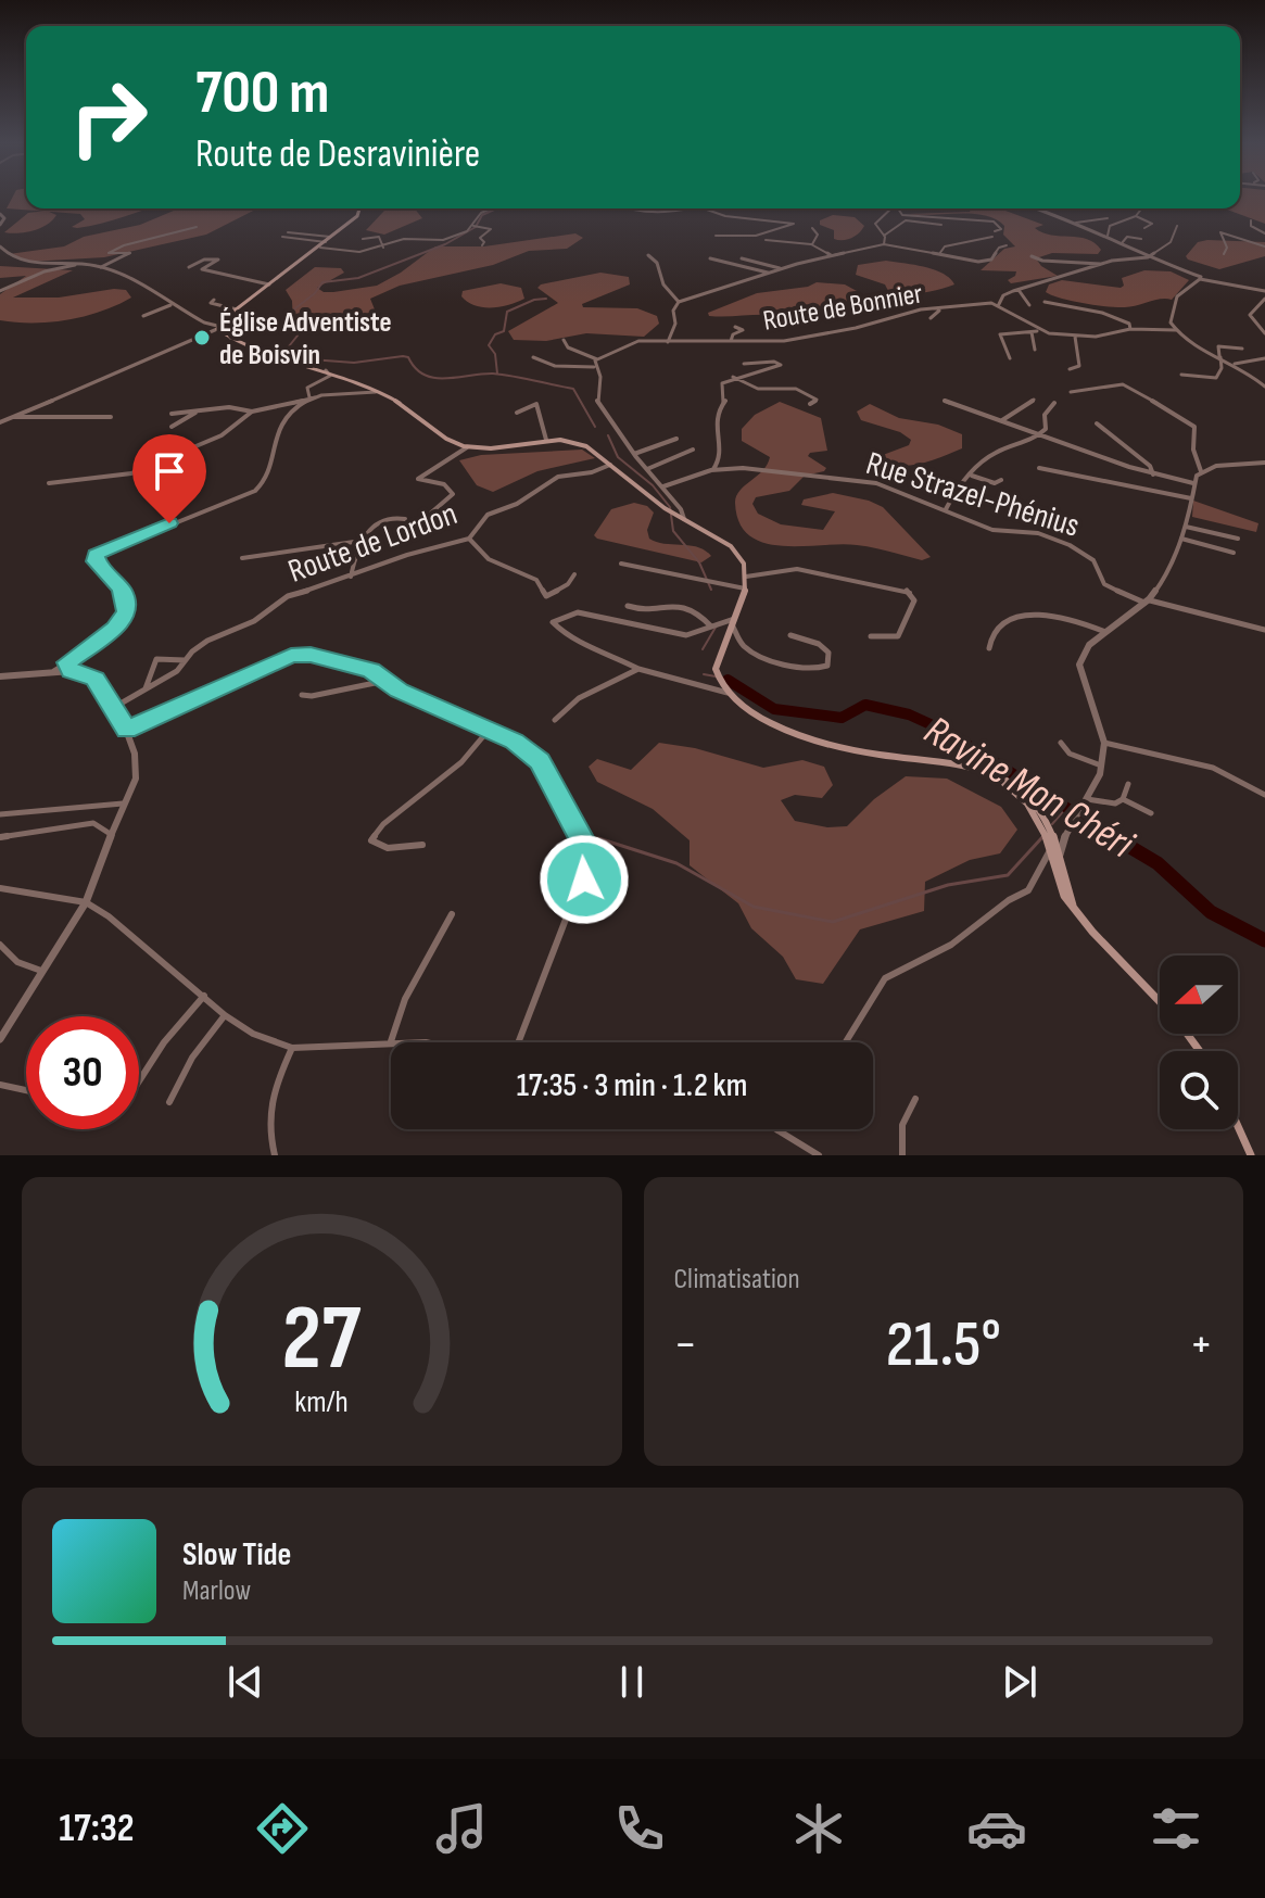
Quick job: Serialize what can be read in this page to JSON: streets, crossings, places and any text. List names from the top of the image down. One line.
{"streets":{"street":["Route de Bonnier","Rue Strazel-Phénius","Route de Lordon"]},"water":["Ravine Mon Chéri"],"places":["Église Adventiste de Boisvin"],"north":"left","page":{"turn":["700 m","Route de Desravinière"],"limit":"30","trip":"17:35 · 3 min · 1.2 km","tile":"Climatisation","heat":["−","21.5°","+"],"song":["Slow Tide","Marlow"],"tabs":"17:32","gauge":["27","km/h"]}}
